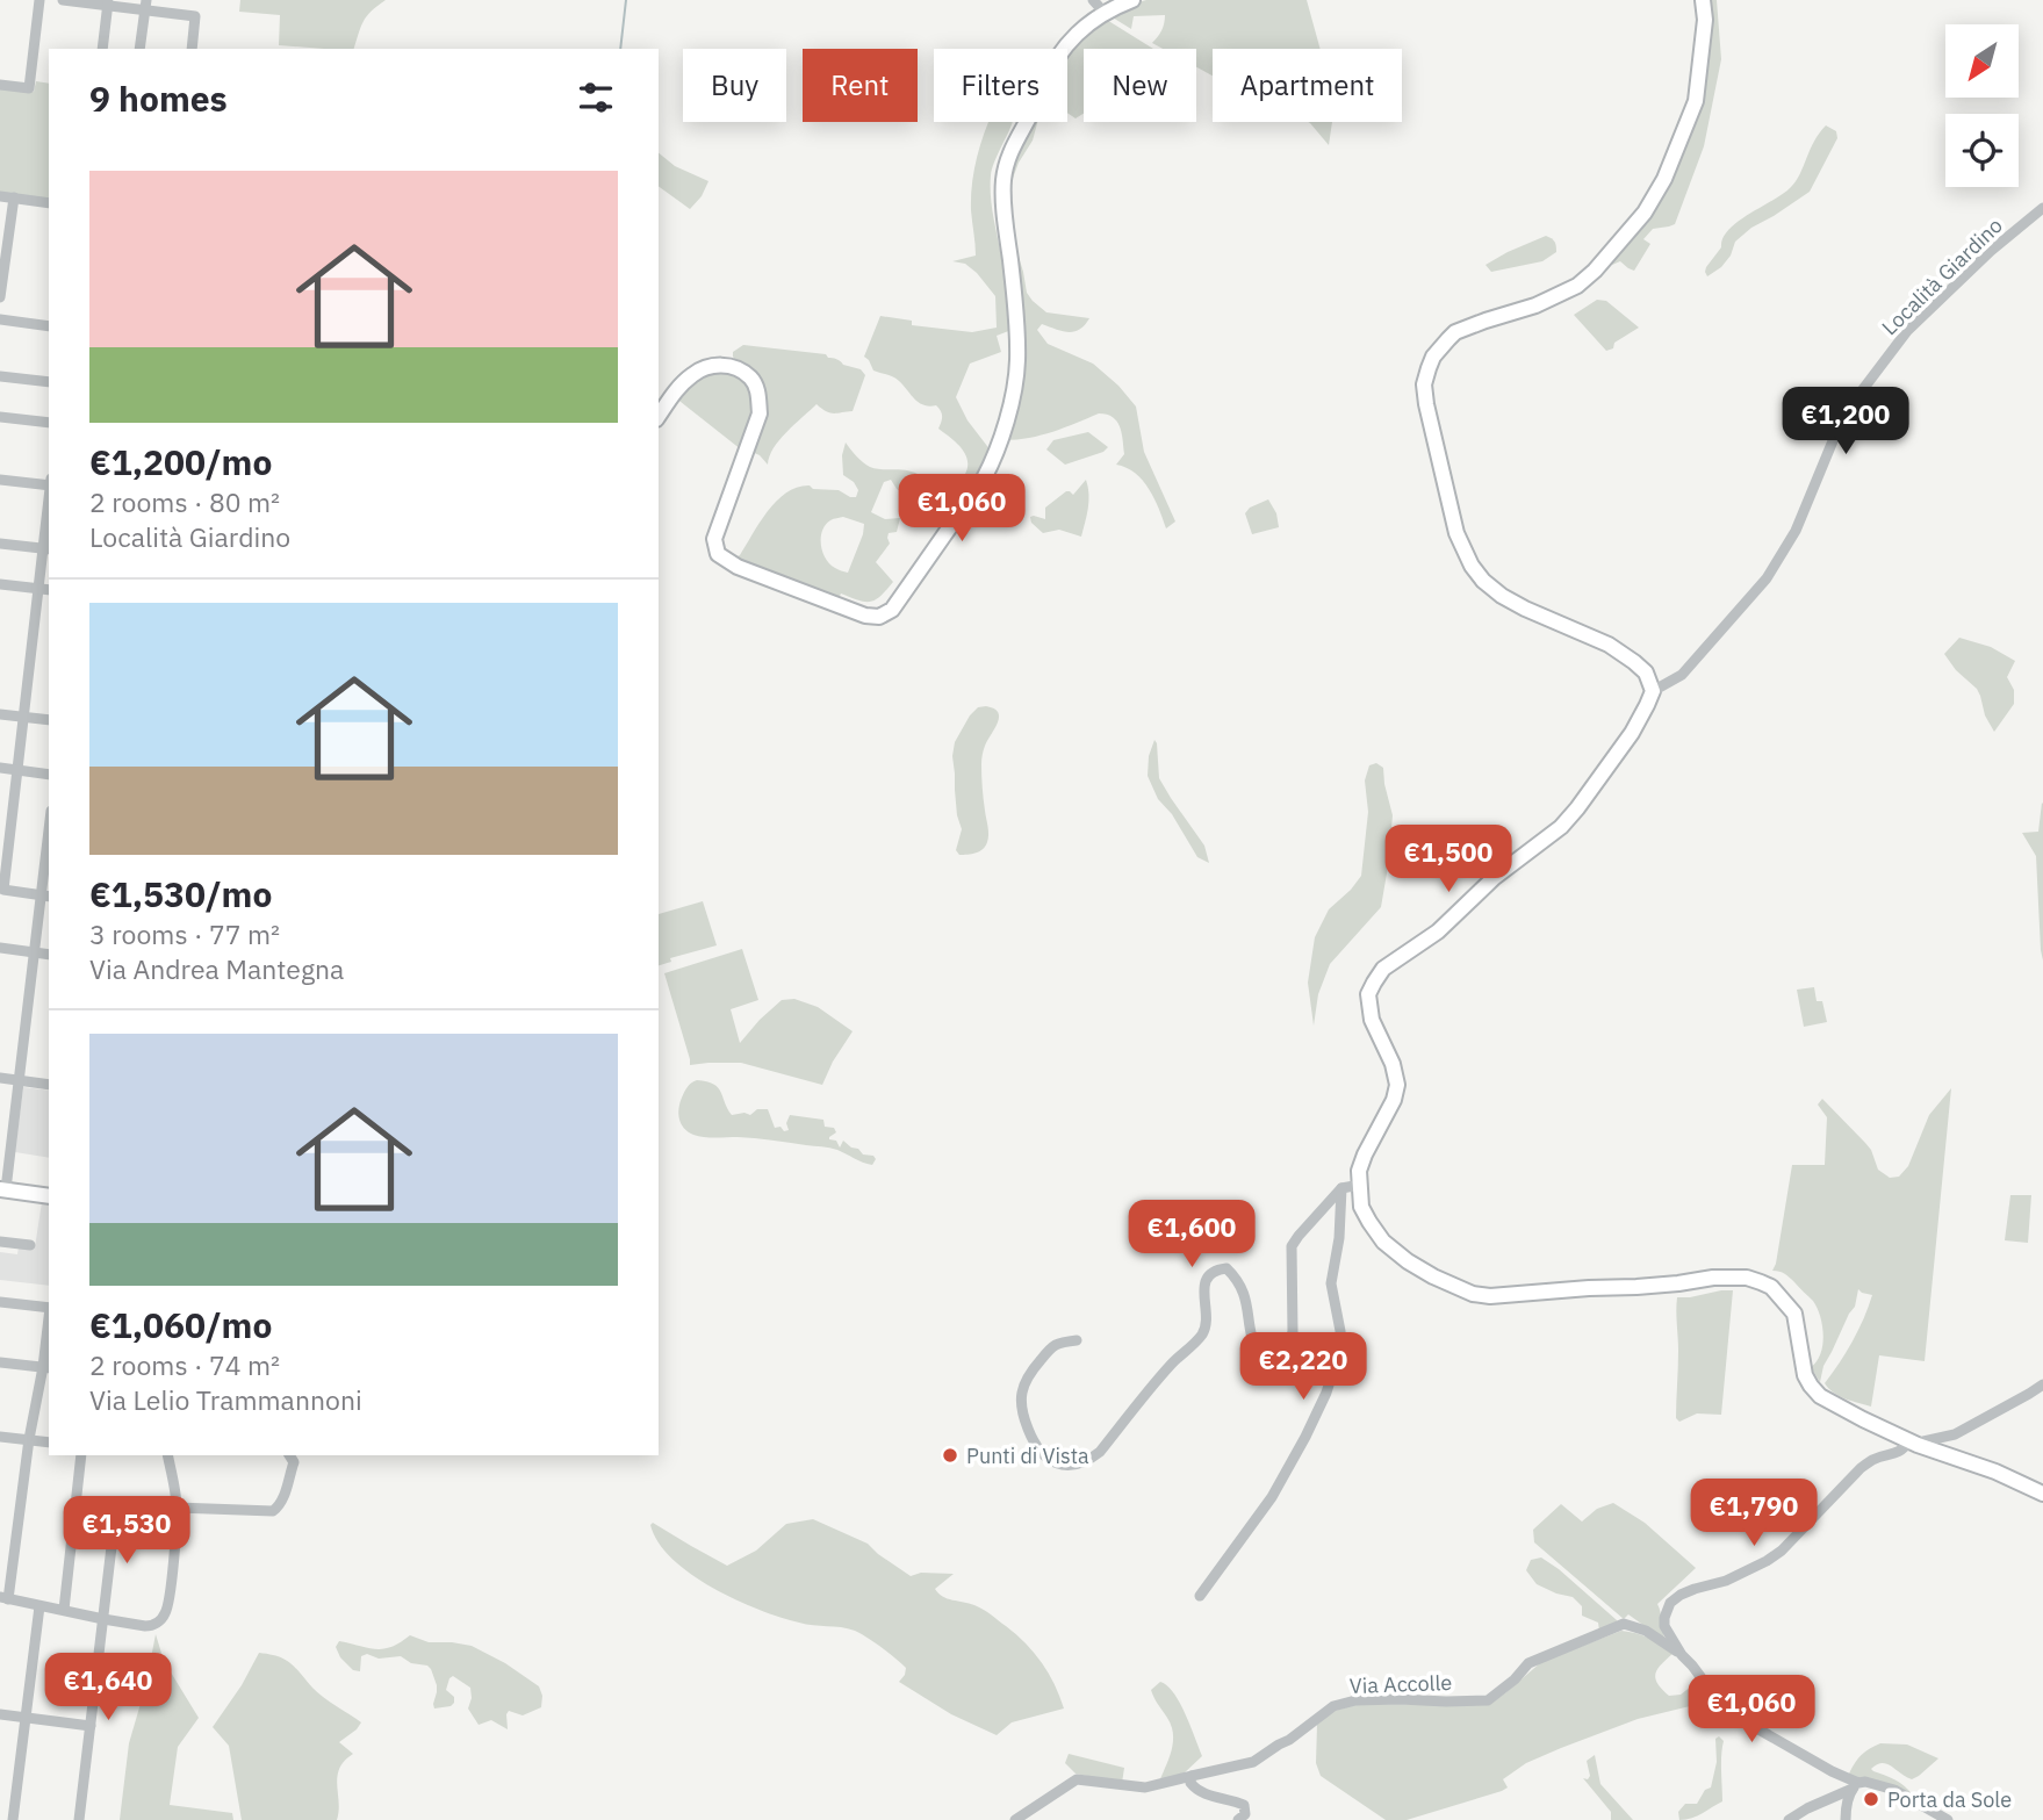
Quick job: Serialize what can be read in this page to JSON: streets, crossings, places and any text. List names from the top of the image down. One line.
{"streets":{"street":["Località Giardino","Via Accolle"]},"places":["Punti di Vista","Porta da Sole"],"north":"bottom left","page":{"chip":["Buy","Rent","Filters","New","Apartment"],"heading":"9 homes","list":[{"name":"€1,200/mo","note":"2 rooms · 80 m² · Località Giardino"},{"name":"€1,530/mo","note":"3 rooms · 77 m² · Via Andrea Mantegna"},{"name":"€1,060/mo","note":"2 rooms · 74 m² · Via Lelio Trammannoni"}],"price":["€1,200","€1,060","€1,500","€1,600","€2,220","€1,790","€1,530","€1,640","€1,060"]}}
